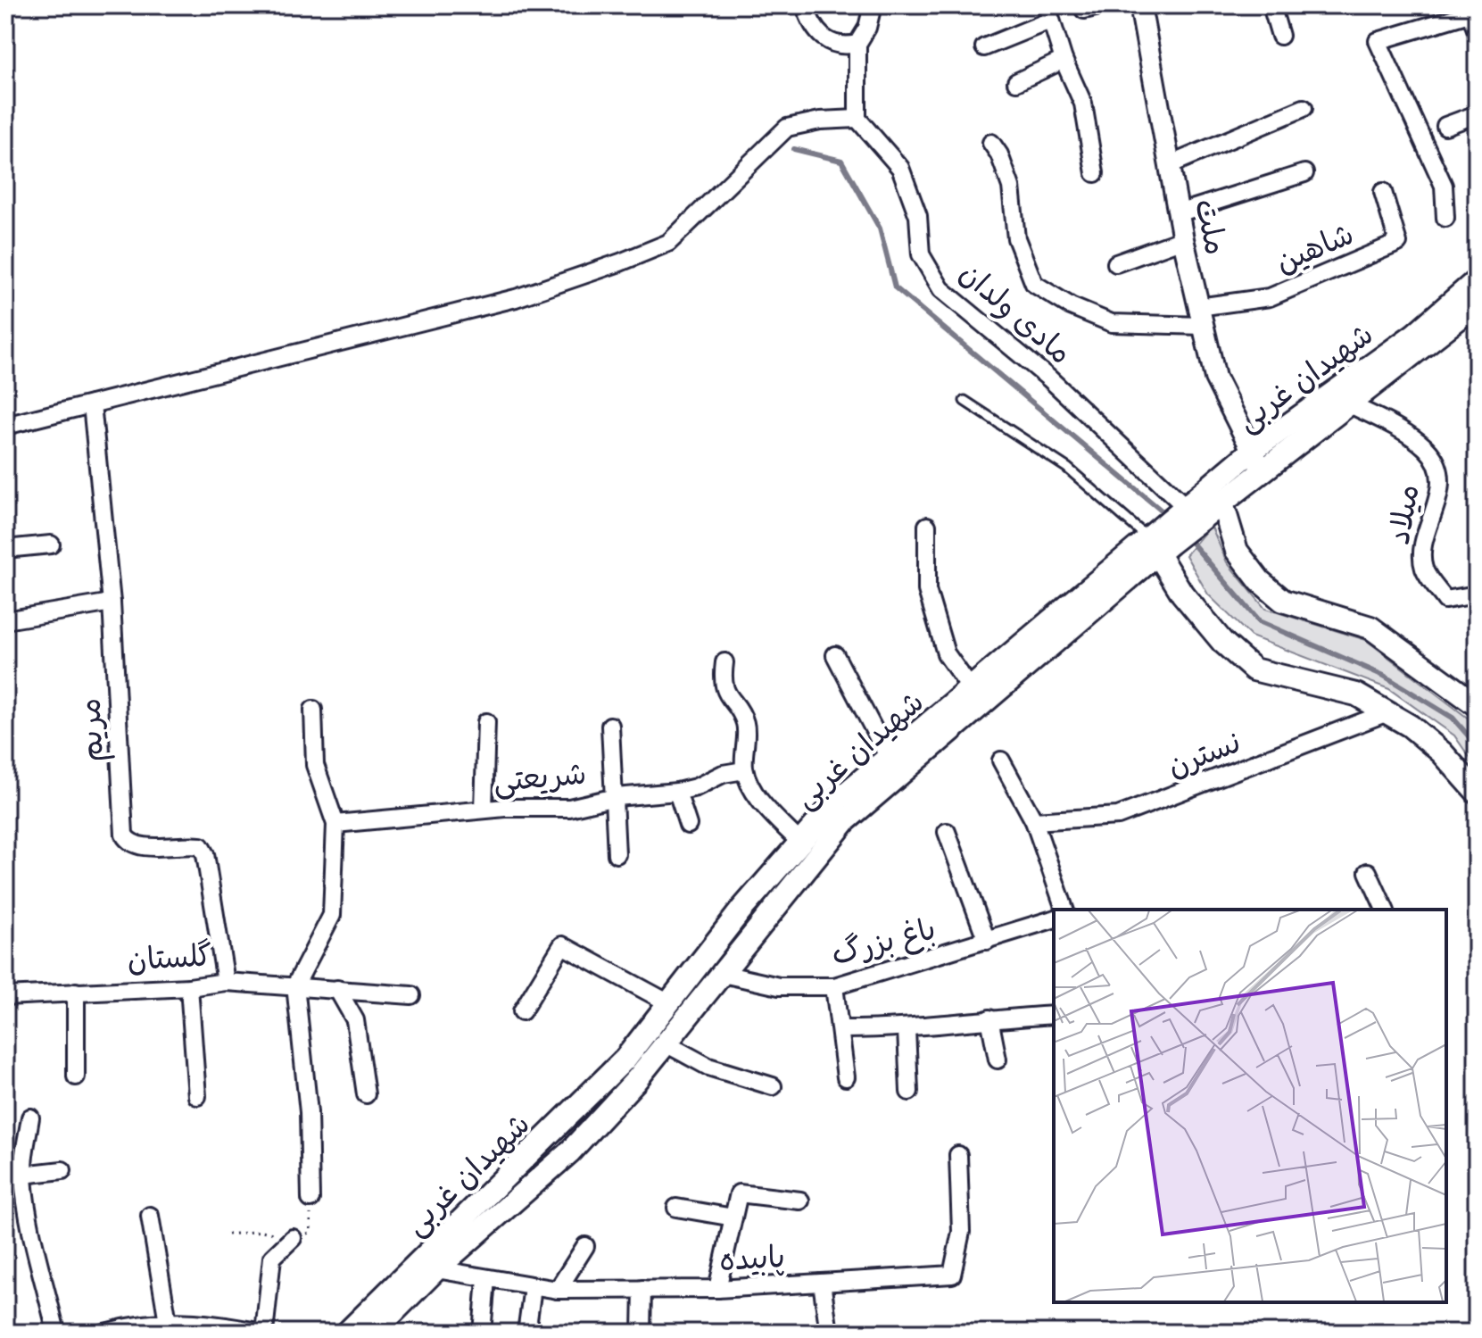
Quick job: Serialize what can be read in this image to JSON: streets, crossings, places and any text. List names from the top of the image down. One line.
{"streets":{"main road":["شهیدان غربی"],"street":["ملت","شاهین","مادی ولدان","میلاد","مریم","نسترن","شریعتی","باغ بزرگ","گلستان","پابیده"]},"crossings":[["ملت","شاهین"],["ملت","شهیدان غربی"],["مادی ولدان","شهیدان غربی"],["شهیدان غربی","میلاد"],["شهیدان غربی","باغ بزرگ"],["شهیدان غربی","پابیده"],["مریم","گلستان"]]}
